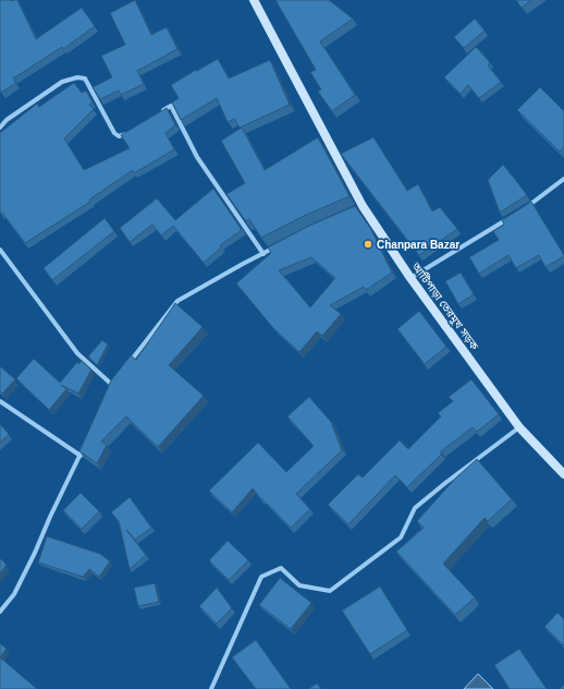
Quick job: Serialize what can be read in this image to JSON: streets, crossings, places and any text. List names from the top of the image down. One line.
{"streets":{"main road":["আটিপাড়া তেরমুখ সড়ক"]},"places":["Chanpara Bazar"]}
